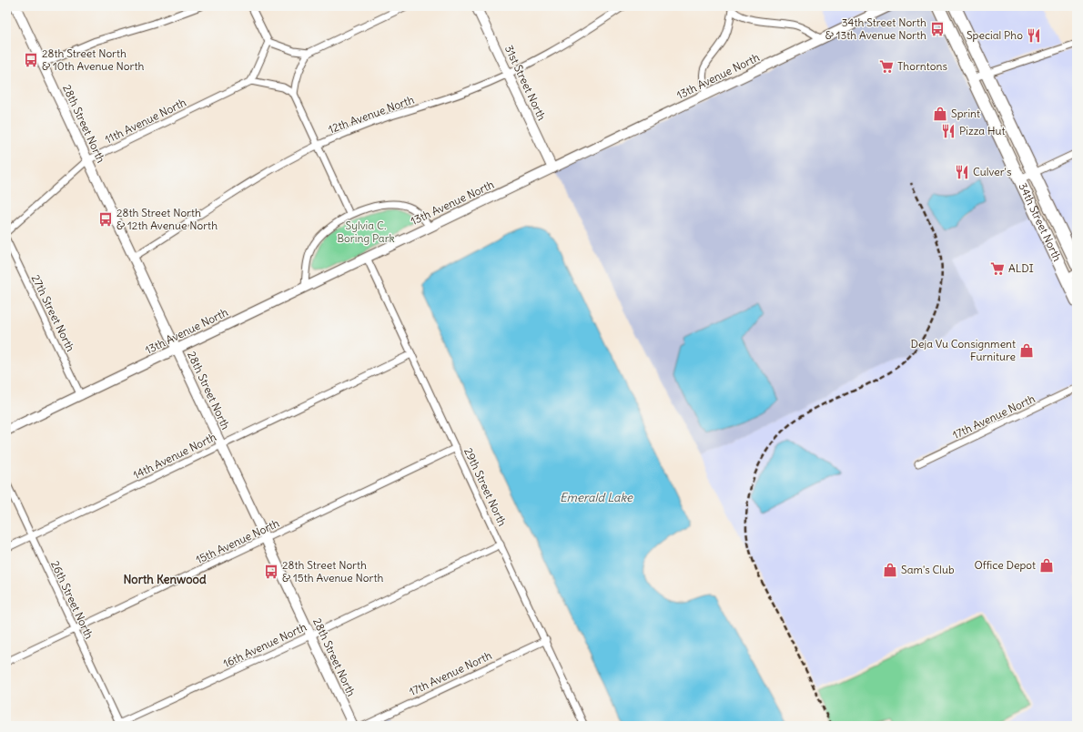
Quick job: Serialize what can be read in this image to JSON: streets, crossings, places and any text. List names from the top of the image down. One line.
{"streets":{"highway":["34th Street North"],"street":["13th Avenue North","31st Street North","12th Avenue North","11th Avenue North","28th Street North","27th Street North","17th Avenue North","14th Avenue North","29th Street North","15th Avenue North","26th Street North","16th Avenue North"]},"crossings":[["13th Avenue North","31st Street North"],["13th Avenue North","28th Street North"],["13th Avenue North","27th Street North"],["13th Avenue North","29th Street North"],["31st Street North","12th Avenue North"],["12th Avenue North","28th Street North"],["11th Avenue North","28th Street North"],["28th Street North","14th Avenue North"],["28th Street North","15th Avenue North"],["28th Street North","16th Avenue North"],["17th Avenue North","29th Street North"],["14th Avenue North","29th Street North"],["14th Avenue North","26th Street North"],["29th Street North","15th Avenue North"],["29th Street North","16th Avenue North"],["15th Avenue North","26th Street North"],["26th Street North","16th Avenue North"]],"districts":["North Kenwood"],"water":["Emerald Lake"],"parks":["Sylvia C. Boring Park"],"places":{"bus stop":["34th Street North & 13th Avenue North","28th Street North & 10th Avenue North","28th Street North & 12th Avenue North","28th Street North & 15th Avenue North"],"restaurant":["Special Pho","Pizza Hut","Culver's"],"supermarket":["Thorntons","ALDI"],"shop":["Sprint","Deja Vu Consignment Furniture","Office Depot","Sam's Club"]}}
